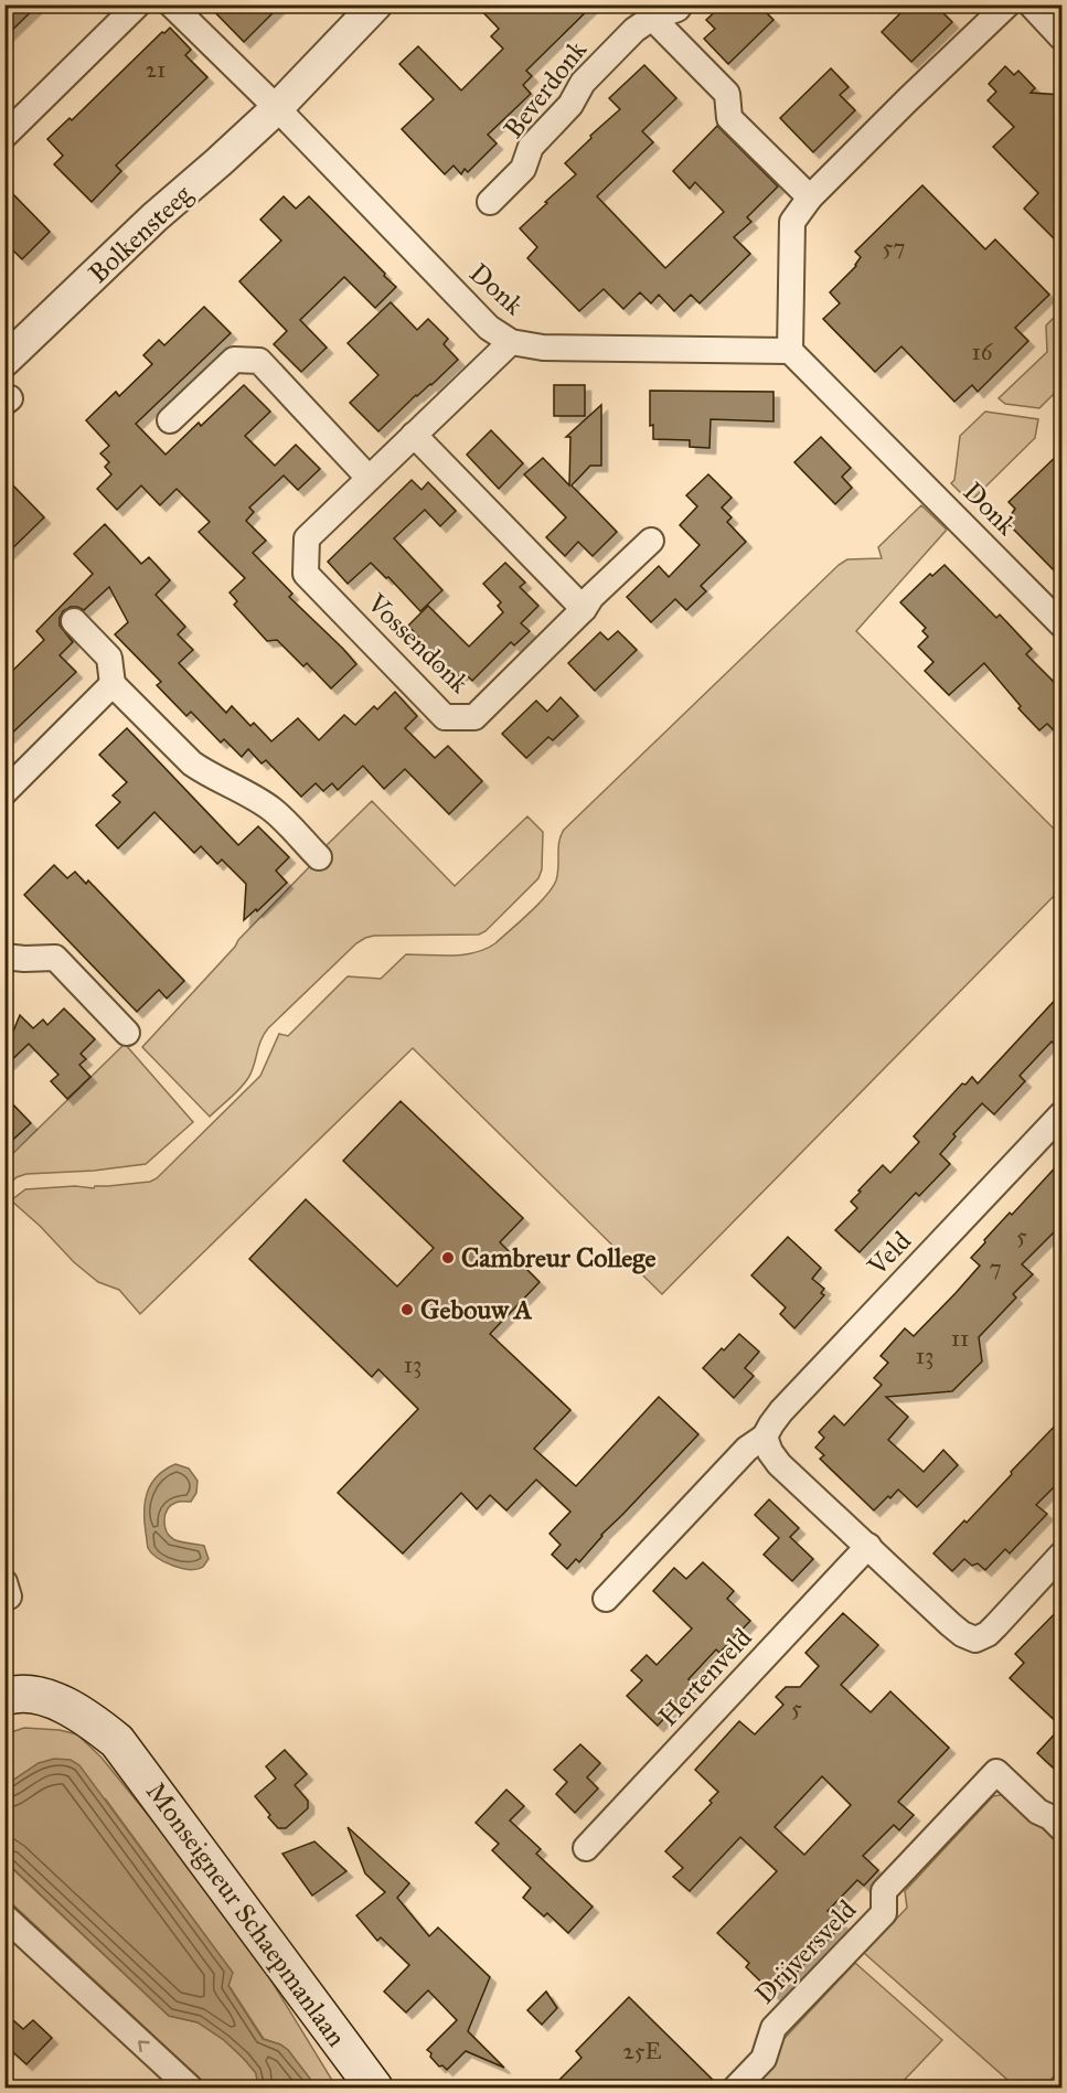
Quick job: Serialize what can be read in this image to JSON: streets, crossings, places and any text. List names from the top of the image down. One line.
{"streets":{"main road":["Monseigneur Schaepmanlaan"],"street":["Beverdonk","Bolkensteeg","Donk","Vossendonk","Veld","Hertenveld","Drijversveld"]},"crossings":[["Bolkensteeg","Donk"],["Donk","Vossendonk"]],"places":["Cambreur College","Gebouw A"],"house_numbers":["21","57","16","5","7","11","13","13","5","25E"]}
